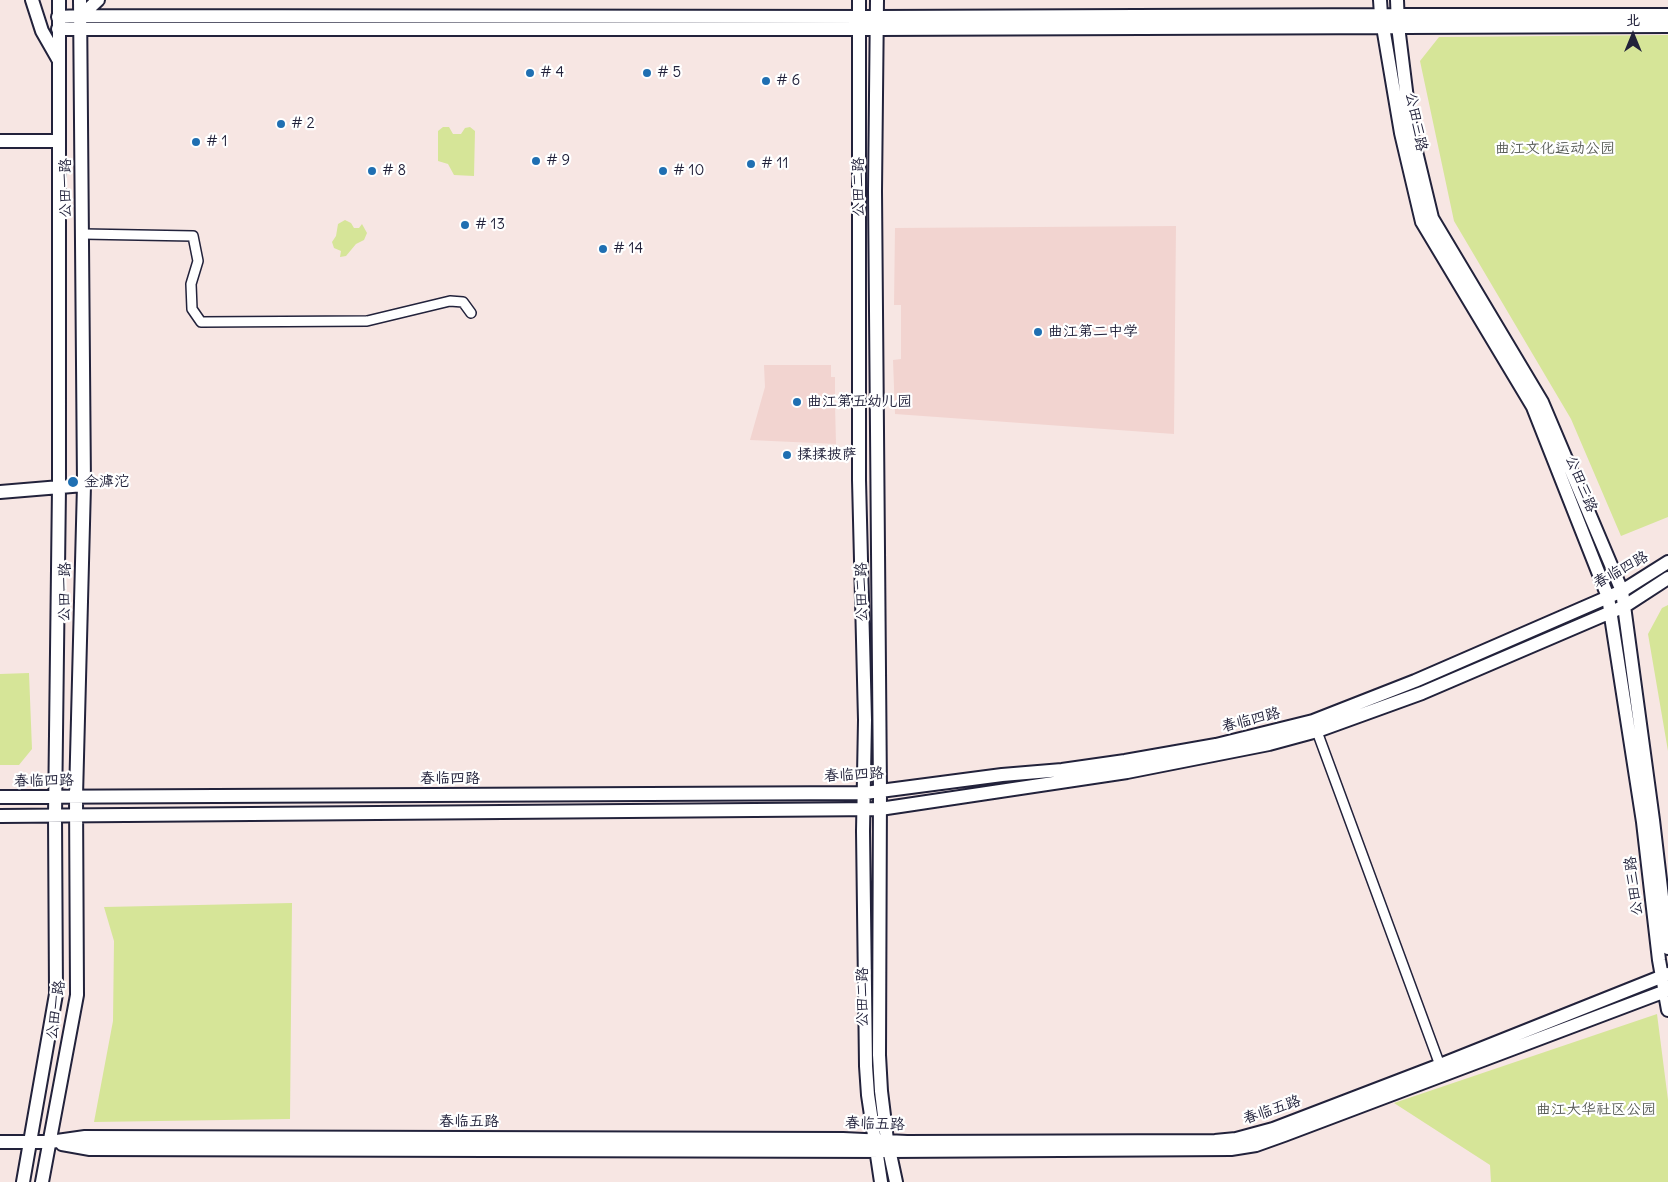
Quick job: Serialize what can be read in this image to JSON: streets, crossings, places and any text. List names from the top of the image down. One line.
{"streets":{"street":["公田三路","公田二路","公田一路","春临四路","春临五路"]},"crossings":[["公田三路","春临四路"],["公田三路","春临五路"],["公田二路","春临四路"],["公田二路","春临五路"],["公田一路","春临四路"],["公田一路","春临五路"]],"parks":["曲江文化运动公园","曲江大华社区公园"],"places":["# 4","# 5","# 6","# 2","# 1","# 9","# 11","# 8","# 10","# 13","# 14","曲江第二中学","曲江第五幼儿园","揉揉披萨","金滹沱"],"north":"top"}
